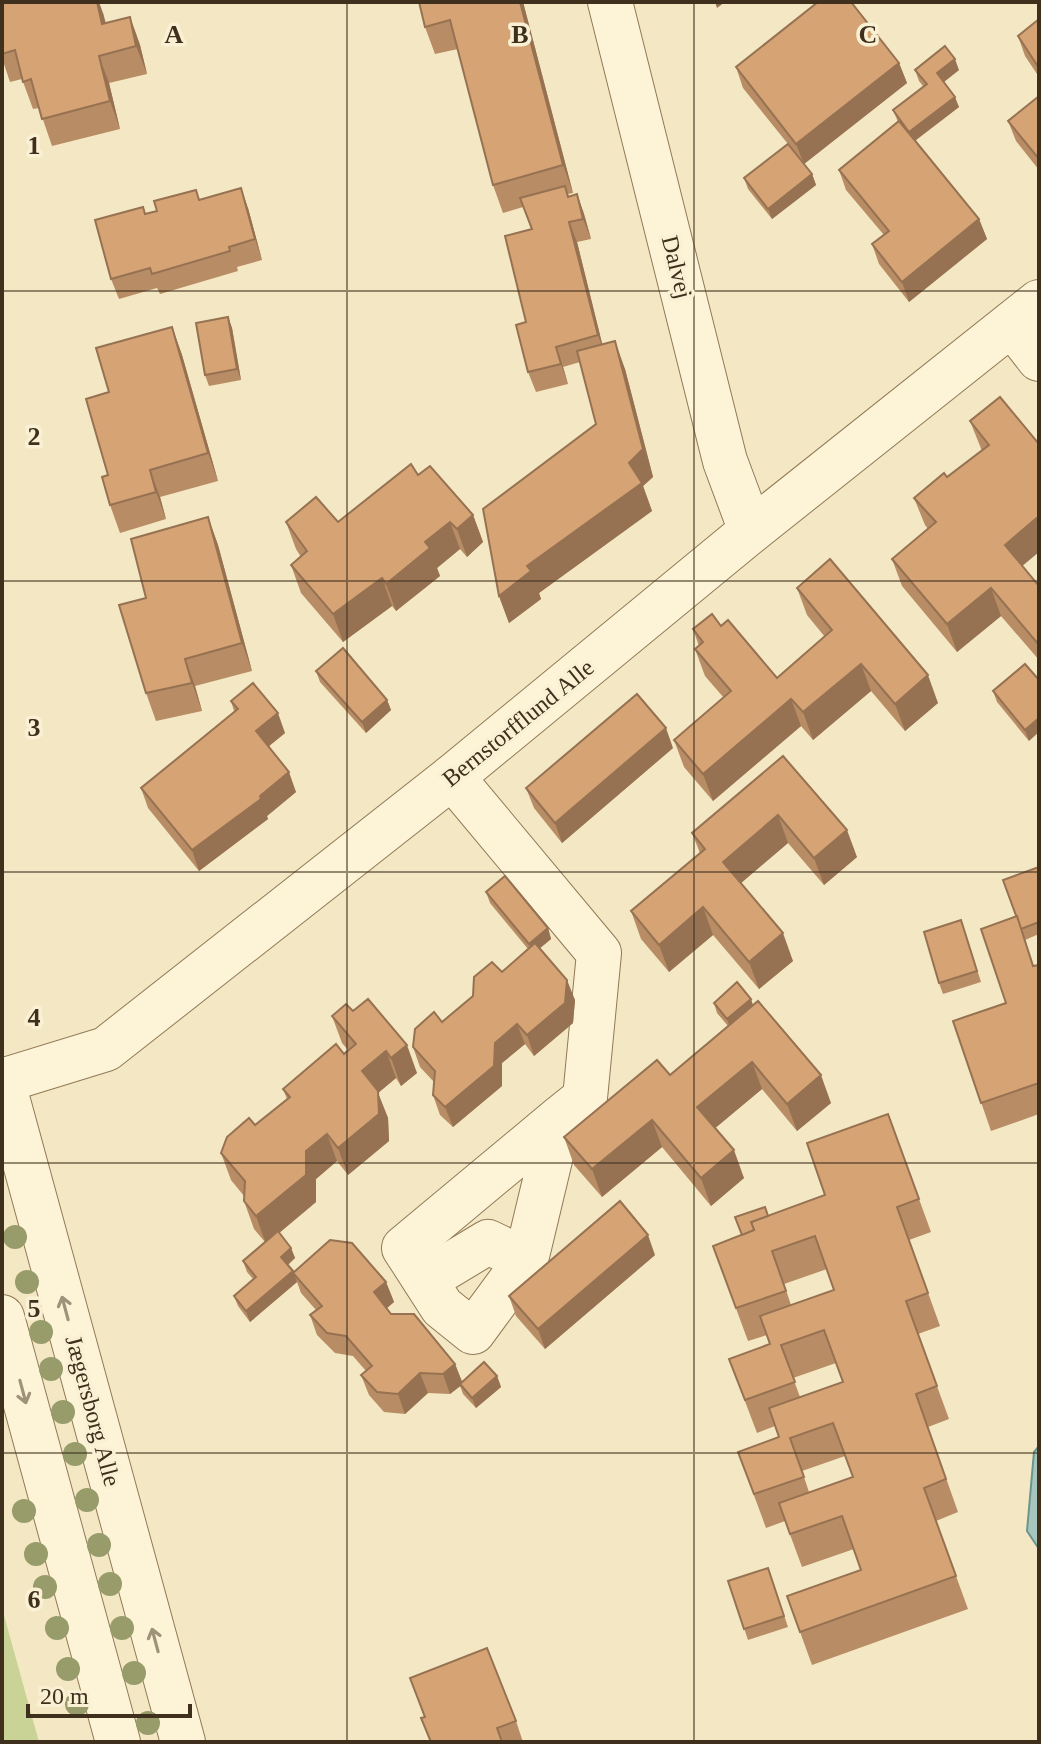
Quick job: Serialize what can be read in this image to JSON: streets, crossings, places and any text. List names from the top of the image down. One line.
{"streets":{"street":["Dalvej","Bernstorfflund Alle","Jægersborg Alle"]},"crossings":[["Dalvej","Bernstorfflund Alle"],["Bernstorfflund Alle","Jægersborg Alle"]],"scale_bar":"20 m","grid":{"columns":["A","B","C"],"rows":["1","2","3","4","5","6"]}}
